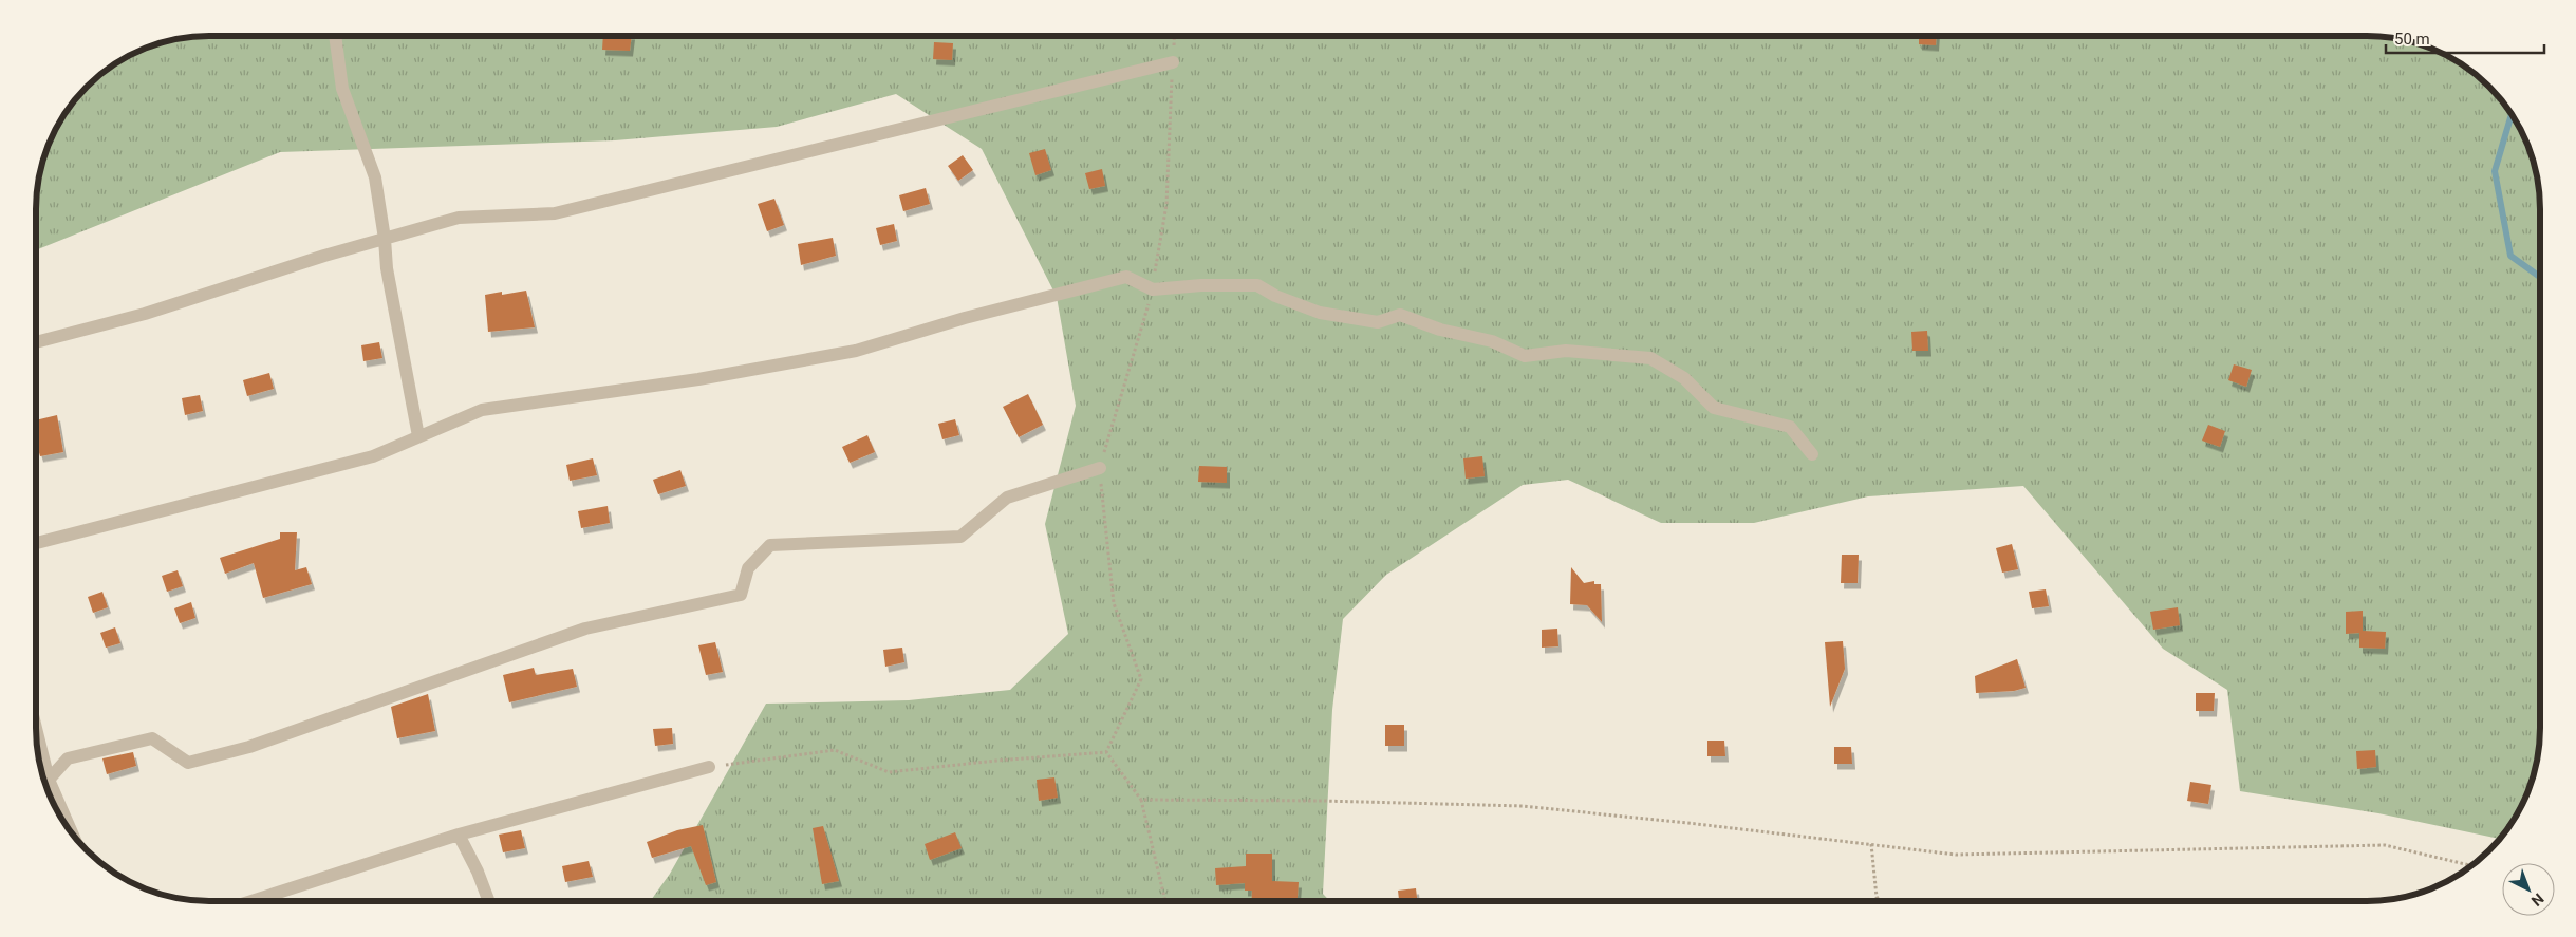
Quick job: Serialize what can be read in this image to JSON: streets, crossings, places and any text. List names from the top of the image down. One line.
{"scale_bar":"50 m","north":"bottom right"}
